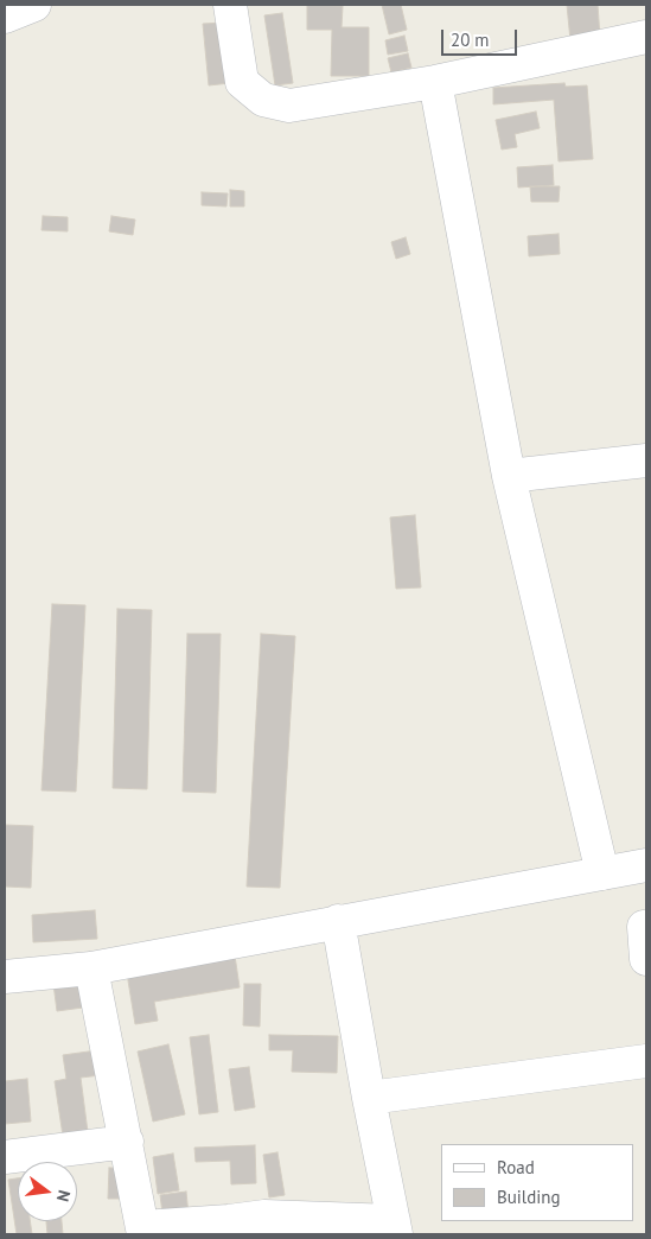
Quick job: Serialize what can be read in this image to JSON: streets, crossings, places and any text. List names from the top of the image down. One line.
{"legend":["Road","Building"],"scale_bar":"20 m","north":"right"}
